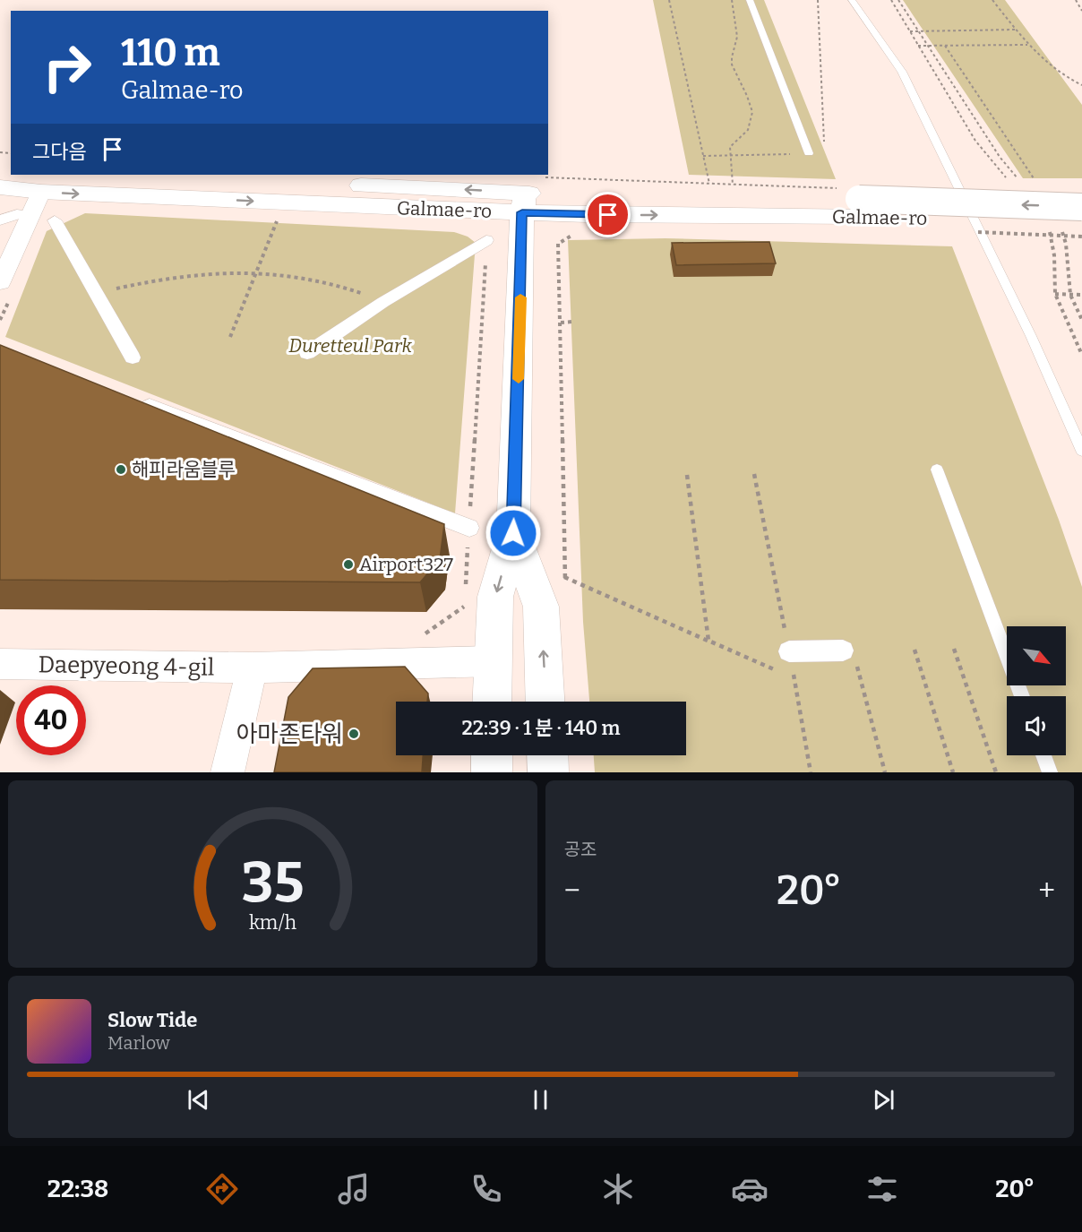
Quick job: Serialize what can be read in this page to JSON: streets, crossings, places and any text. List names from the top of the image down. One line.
{"streets":{"street":["Galmae-ro","Daepyeong 4-gil"]},"parks":["Duretteul Park"],"places":["해피라움블루","Airport327","아마존타워"],"north":"bottom right","page":{"turn":["110 m","Galmae-ro"],"then":"그다음","limit":"40","trip":"22:39 · 1 분 · 140 m","tile":"공조","heat":["−","20°","+"],"song":["Slow Tide","Marlow"],"tabs":["22:38","20°"],"gauge":["35","km/h"]}}
